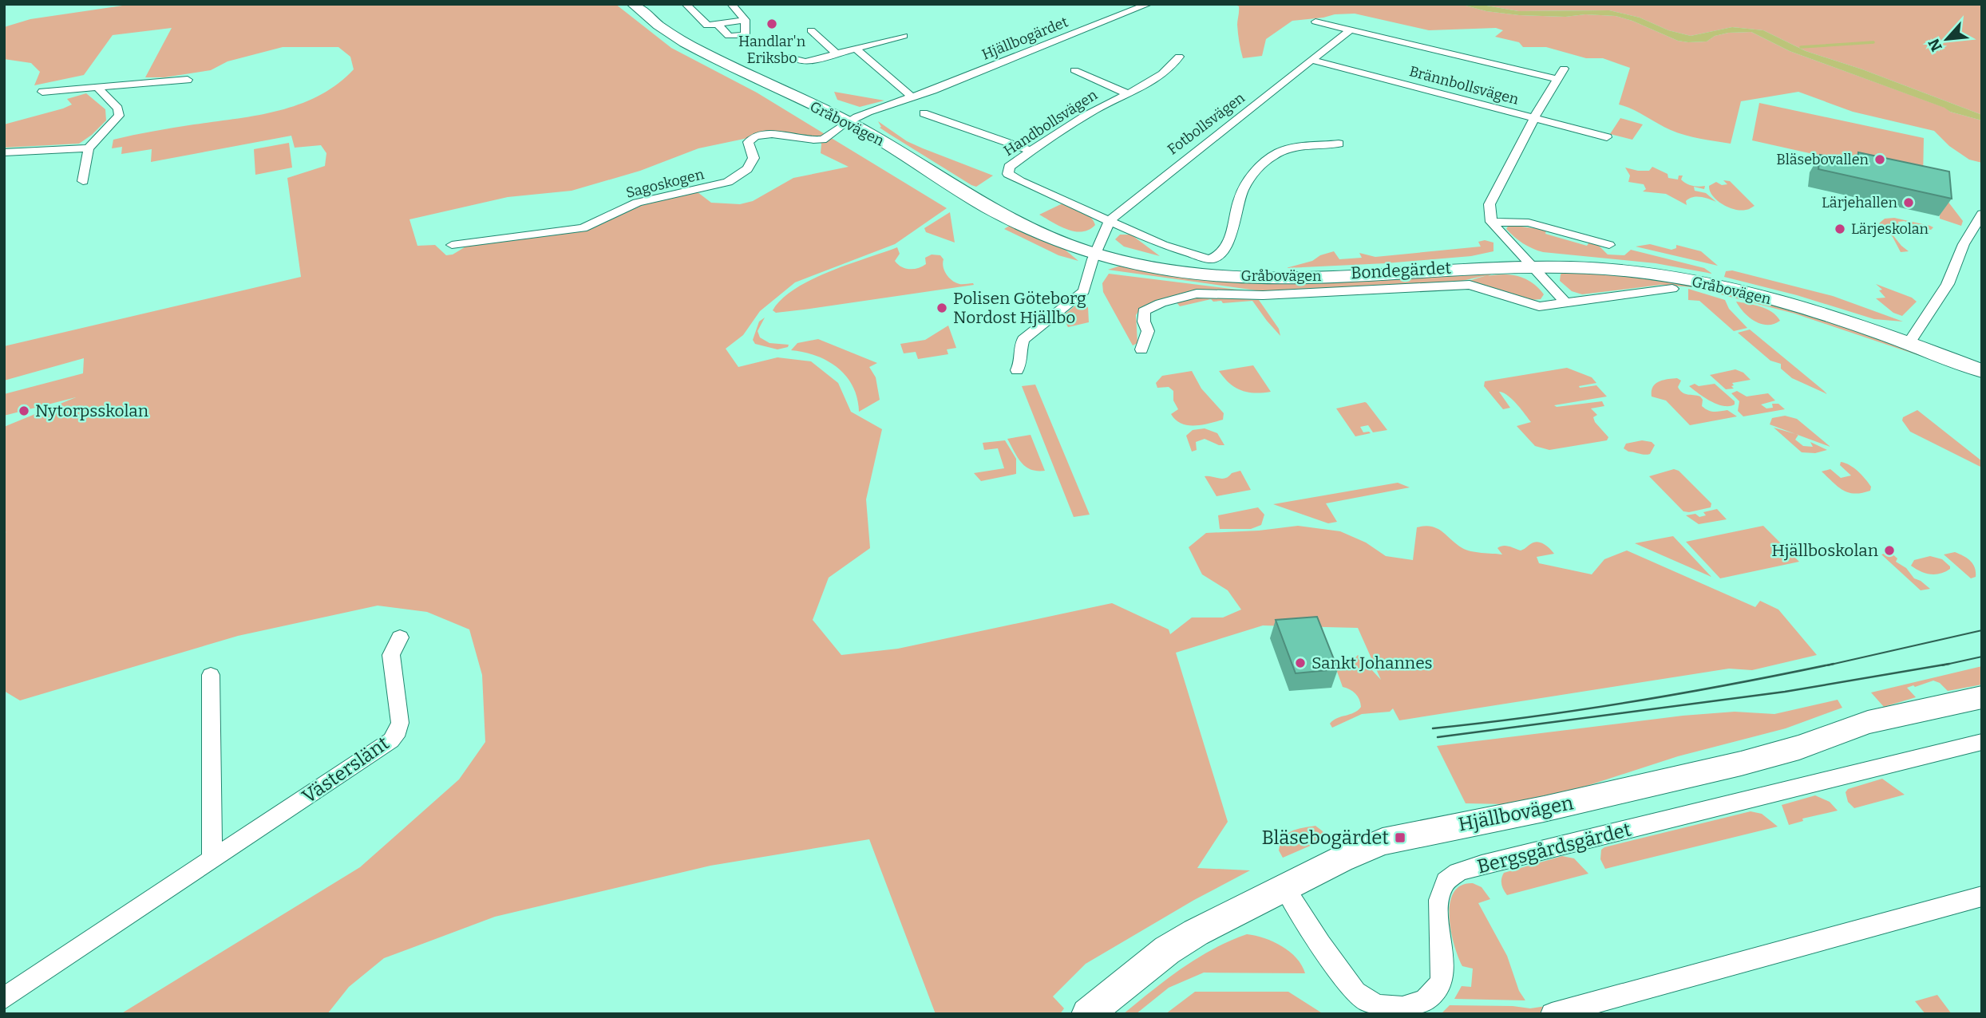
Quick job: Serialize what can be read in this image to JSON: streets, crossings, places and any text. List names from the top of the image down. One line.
{"streets":{"main road":["Gråbovägen","Hjällbovägen"],"street":["Hjällbogärdet","Brännbollsvägen","Handbollsvägen","Fotbollsvägen","Sagoskogen","Bondegärdet","Västerslänt","Bergsgårdsgärdet"]},"crossings":[["Hjällbogärdet","Gråbovägen"],["Hjällbogärdet","Sagoskogen"],["Brännbollsvägen","Fotbollsvägen"],["Handbollsvägen","Fotbollsvägen"],["Gråbovägen","Fotbollsvägen"],["Gråbovägen","Sagoskogen"],["Hjällbovägen","Bergsgårdsgärdet"]],"places":{"other":["Handlar'n Eriksbo","Bläsebovallen","Lärjehallen","Lärjeskolan","Polisen Göteborg Nordost Hjällbo","Nytorpsskolan","Hjällboskolan","Sankt Johannes"],"transit":["Bläsebogärdet"]},"north":"bottom left"}
